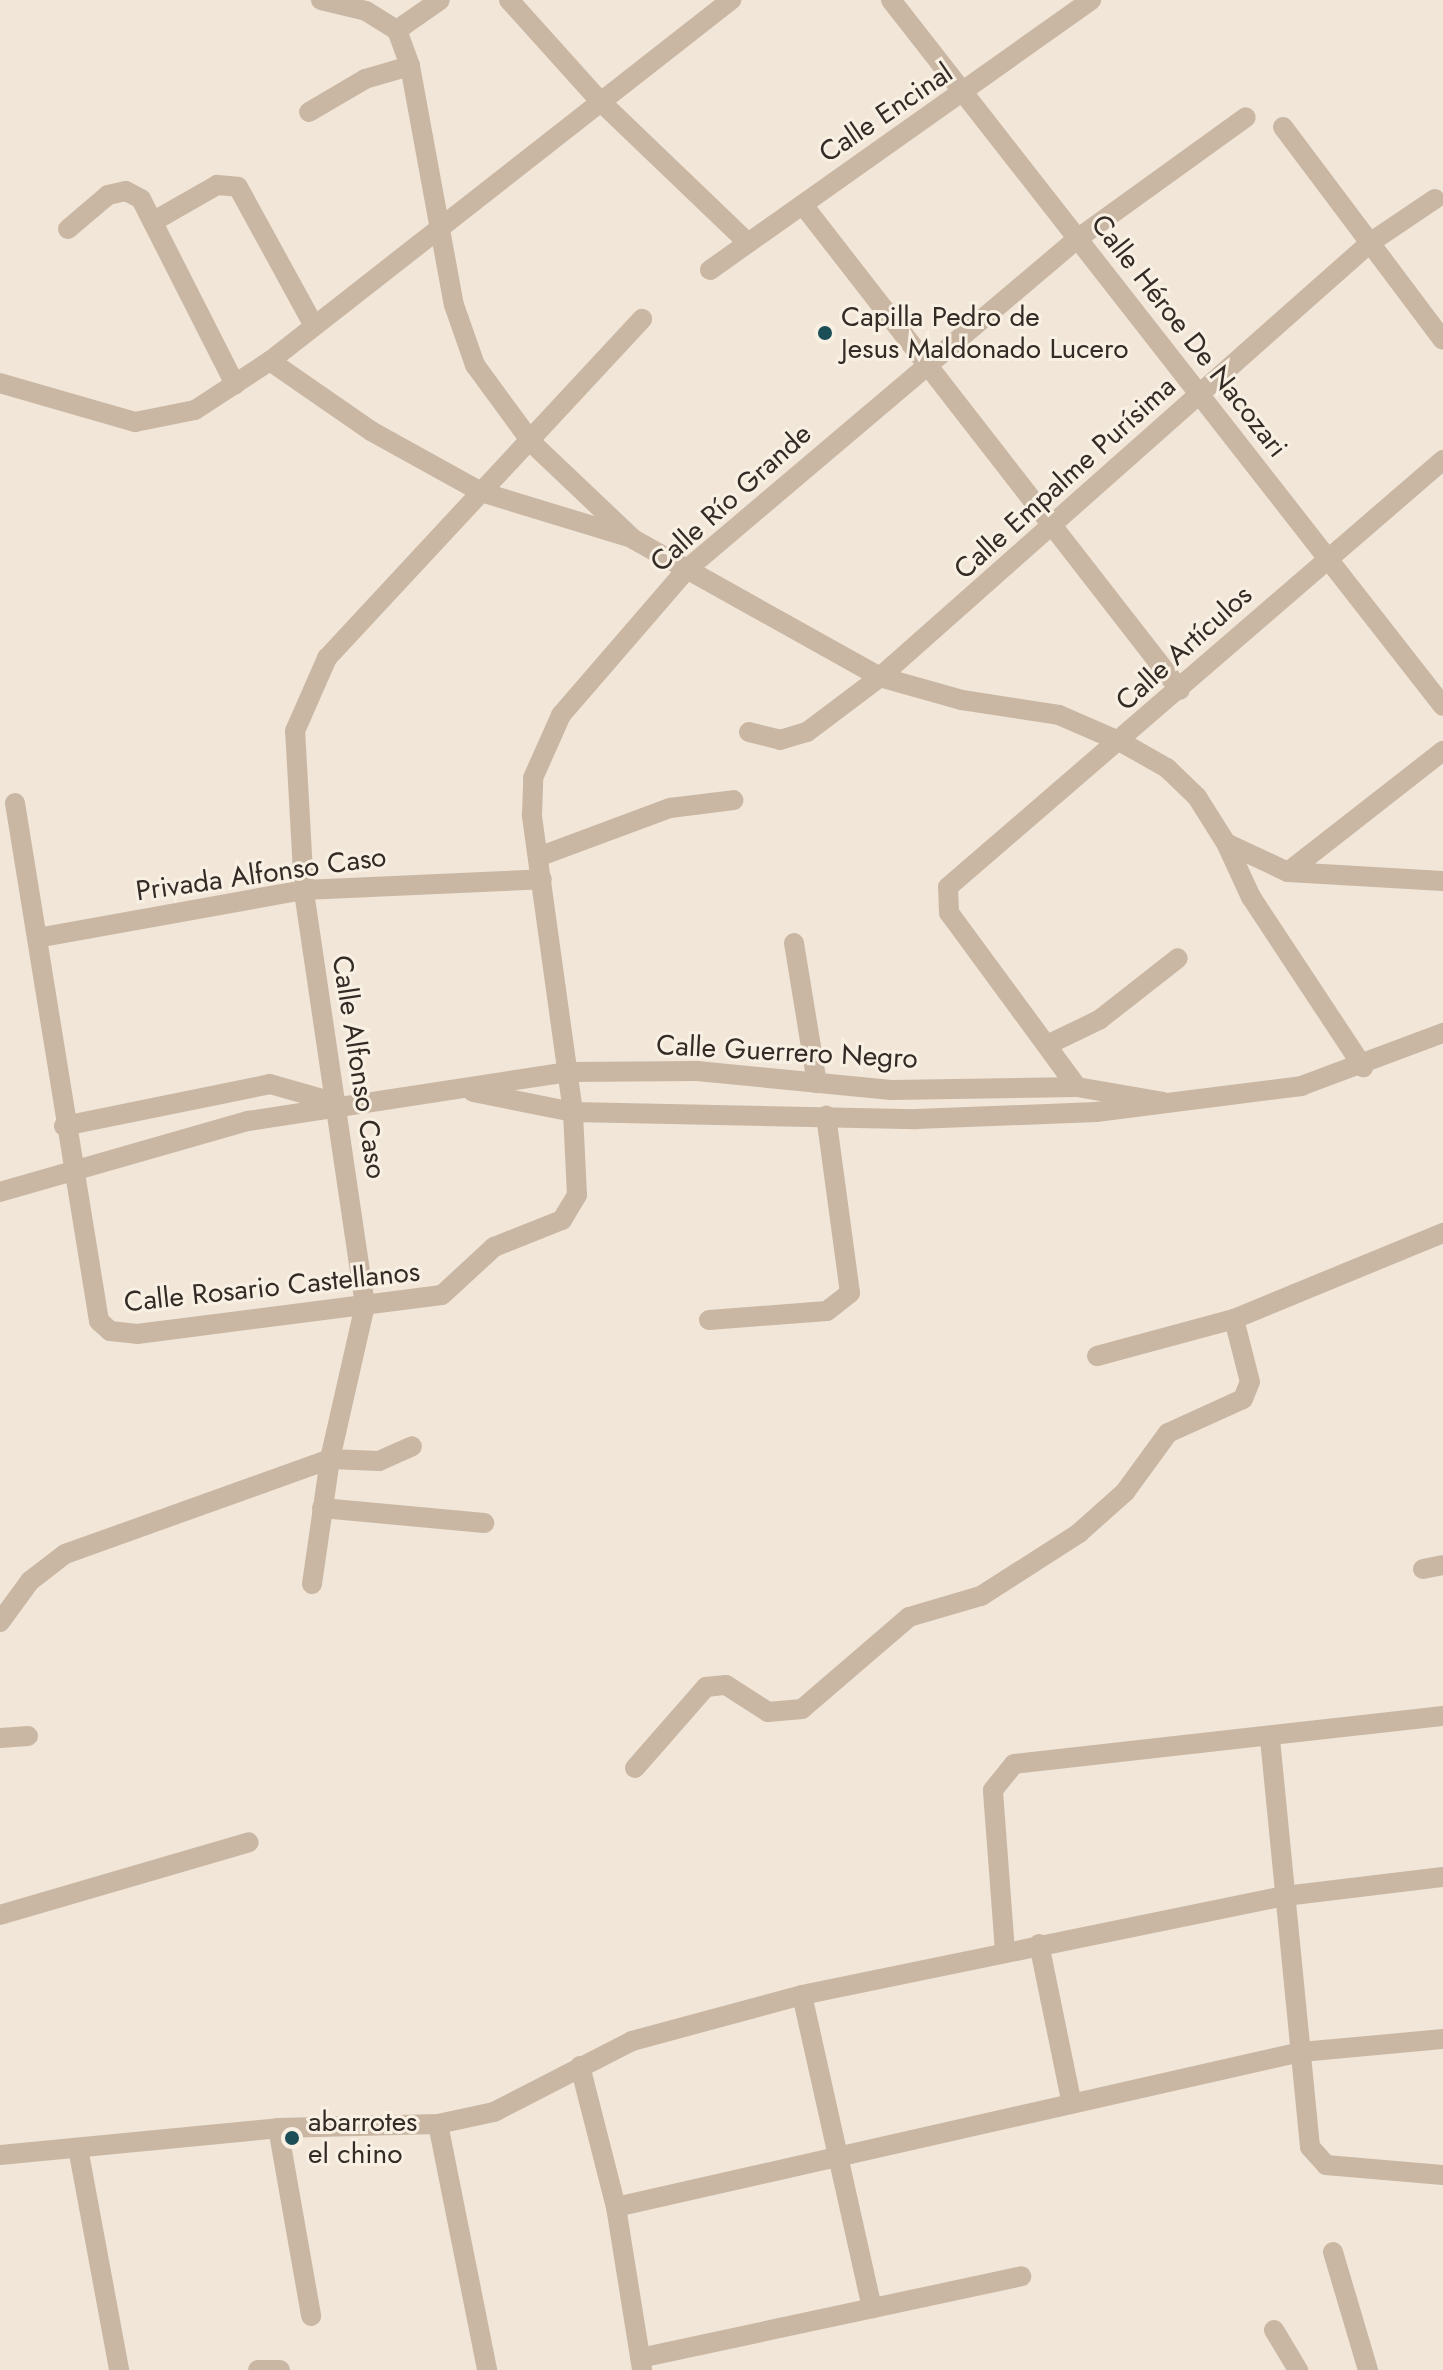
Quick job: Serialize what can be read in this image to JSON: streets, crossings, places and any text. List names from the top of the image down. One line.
{"streets":{"street":["Calle Encinal","Calle Héroe De Nacozari","Calle Empalme Purísima","Calle Río Grande","Calle Artículos","Privada Alfonso Caso","Calle Guerrero Negro","Calle Alfonso Caso","Calle Rosario Castellanos"]},"crossings":[["Calle Encinal","Calle Héroe De Nacozari"],["Calle Héroe De Nacozari","Calle Empalme Purísima"],["Calle Héroe De Nacozari","Calle Río Grande"],["Calle Héroe De Nacozari","Calle Artículos"],["Calle Río Grande","Privada Alfonso Caso"],["Calle Río Grande","Calle Guerrero Negro"],["Calle Río Grande","Calle Rosario Castellanos"],["Privada Alfonso Caso","Calle Alfonso Caso"],["Privada Alfonso Caso","Calle Rosario Castellanos"],["Calle Guerrero Negro","Calle Alfonso Caso"],["Calle Guerrero Negro","Calle Rosario Castellanos"],["Calle Alfonso Caso","Calle Rosario Castellanos"]],"places":["Capilla Pedro de Jesus Maldonado Lucero","abarrotes el chino"]}
